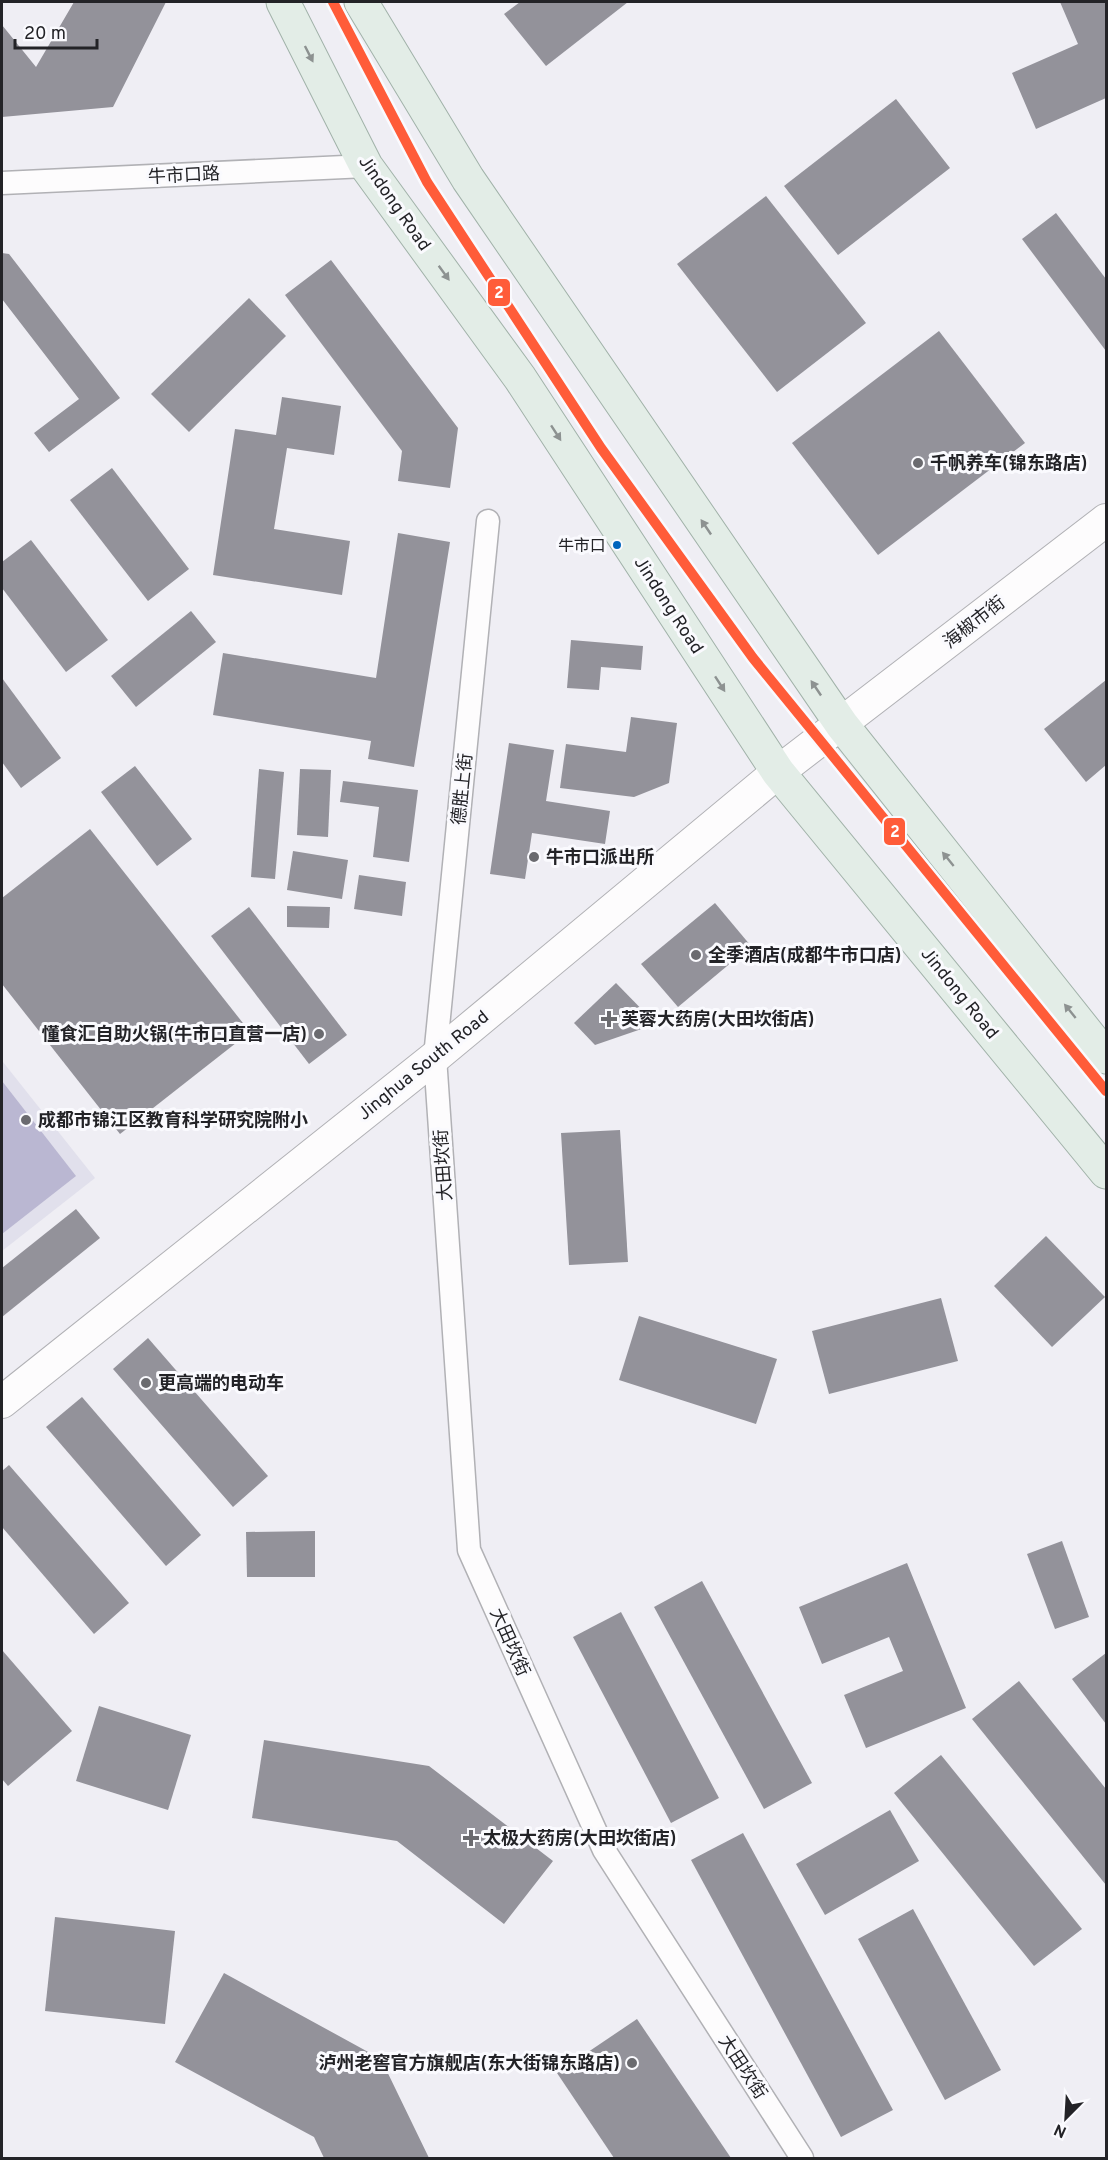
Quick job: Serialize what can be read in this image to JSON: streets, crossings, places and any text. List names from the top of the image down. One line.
{"streets":{"main road":["Jindong Road"],"street":["牛市口路","海椒市街","德胜上街","Jinghua South Road","大田坎街"]},"crossings":[["牛市口路","Jindong Road"],["Jindong Road","Jinghua South Road"],["海椒市街","Jinghua South Road"],["德胜上街","Jinghua South Road"],["德胜上街","大田坎街"],["Jinghua South Road","大田坎街"]],"places":{"other":["千帆养车(锦东路店)","牛市口","牛市口派出所","全季酒店(成都牛市口店)","懂食汇自助火锅(牛市口直营一店)","成都市锦江区教育科学研究院附小","更高端的电动车","泸州老窖官方旗舰店(东大街锦东路店)"],"health":["芙蓉大药房(大田坎街店)","太极大药房(大田坎街店)"]},"lines":["transit line 2"],"scale_bar":"20 m","north":"bottom left"}
